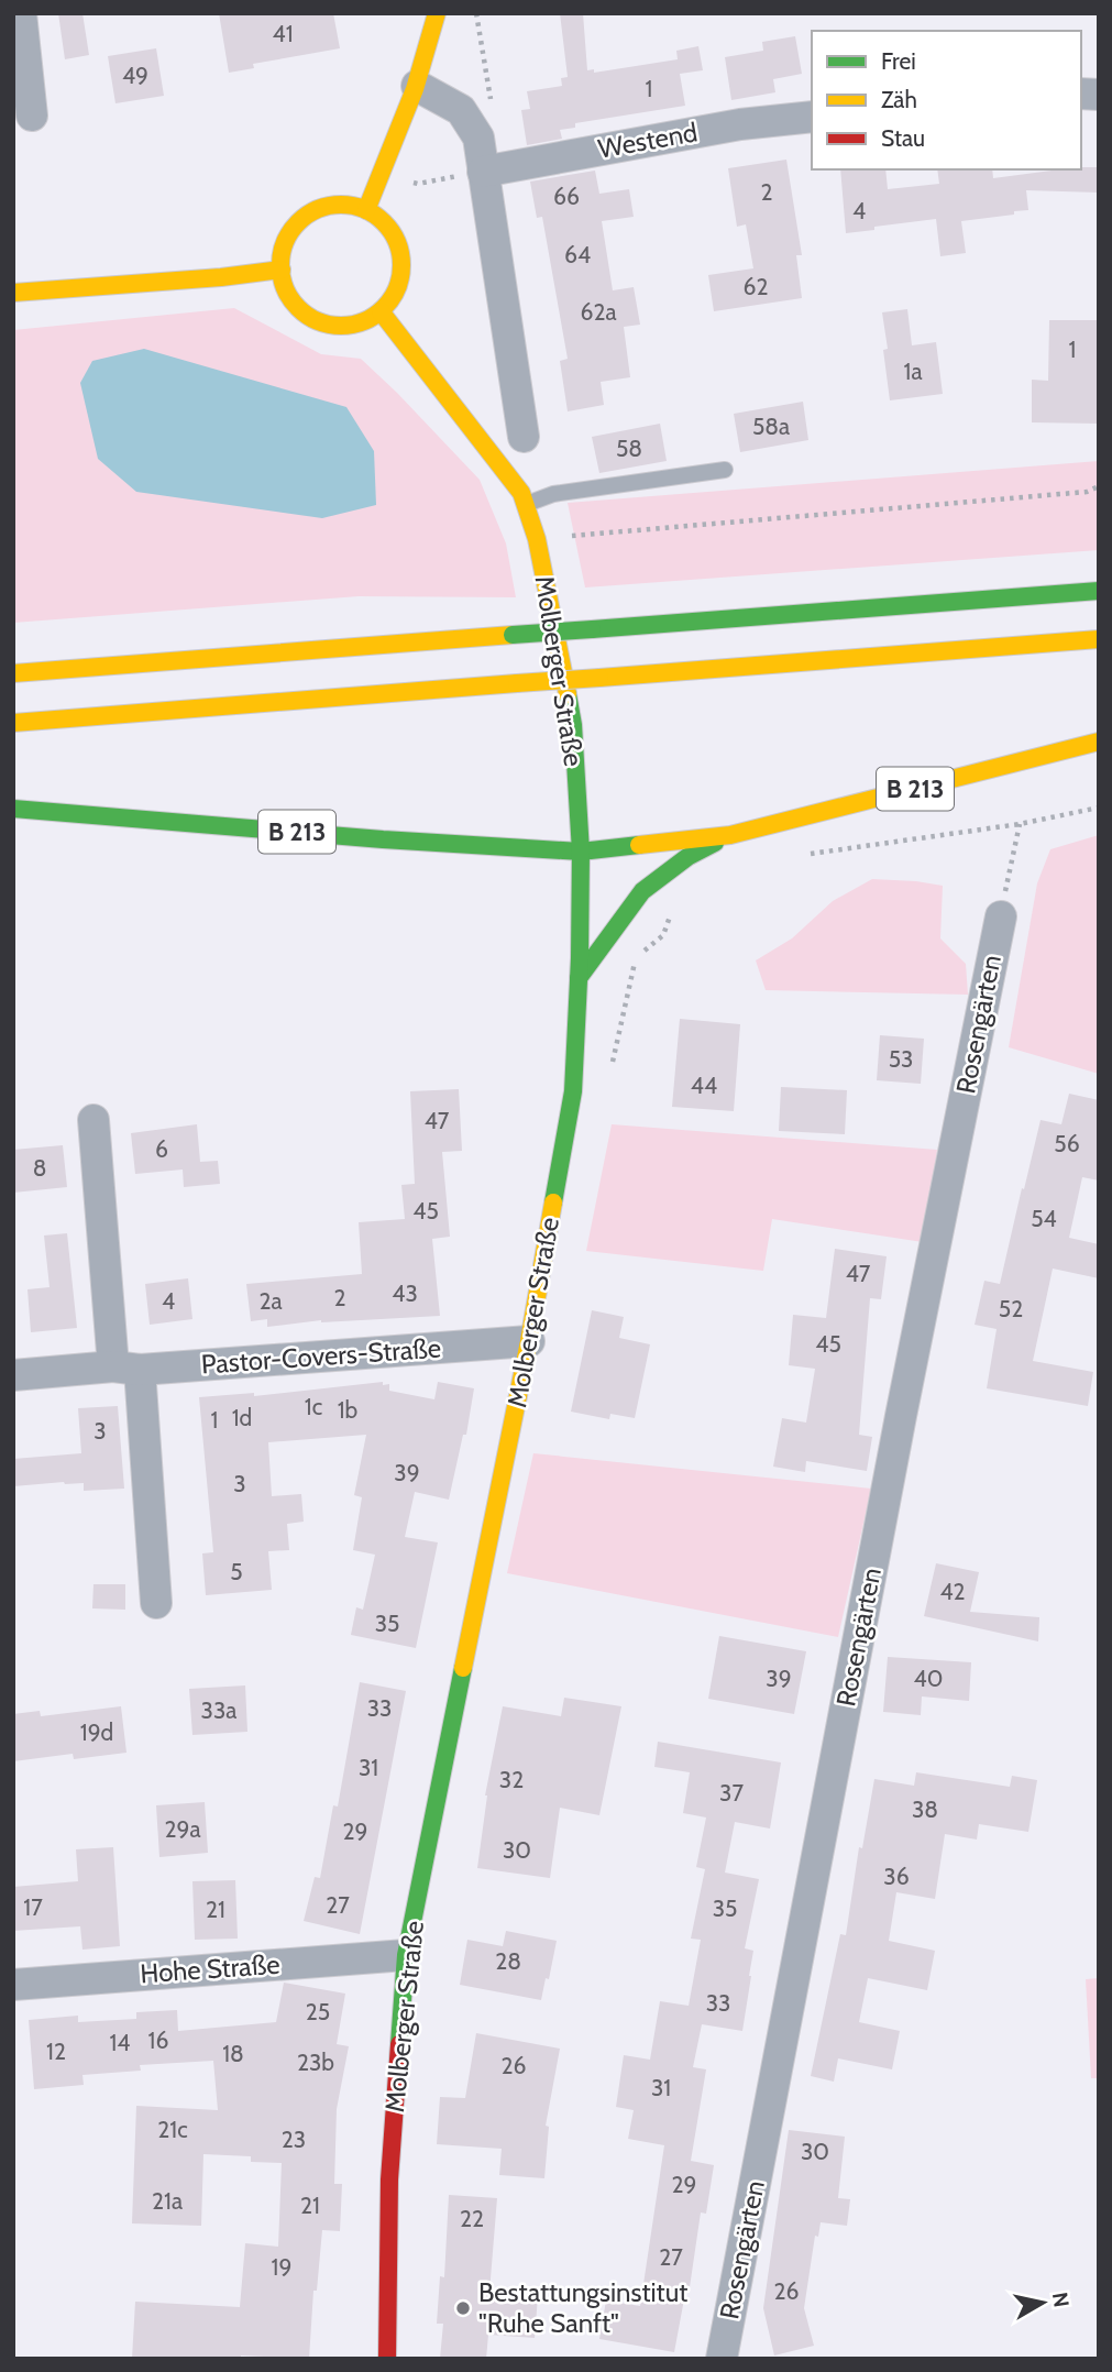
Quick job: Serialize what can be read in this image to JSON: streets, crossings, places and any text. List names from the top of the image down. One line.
{"streets":{"main road":["Molberger Straße","B 213"],"street":["Westend","Rosengärten","Pastor-Covers-Straße","Hohe Straße"]},"crossings":[["Molberger Straße","B 213"],["Molberger Straße","Pastor-Covers-Straße"],["Molberger Straße","Hohe Straße"]],"places":["Bestattungsinstitut \"Ruhe Sanft\""],"house_numbers":["41","49","1","2","66","4","64","62","62a","1","1a","58a","58","53","44","47","56","6","8","45","54","47","43","2","4","2a","52","45","1c","1b","1d","1","3","39","3","5","42","35","39","40","33","33a","19d","31","32","37","38","29a","29","30","36","27","17","35","21","28","33","25","16","14","12","18","23b","26","31","21c","23","30","29","21a","21","22","27","19","26"],"legend":["Frei","Zäh","Stau"],"north":"right"}
